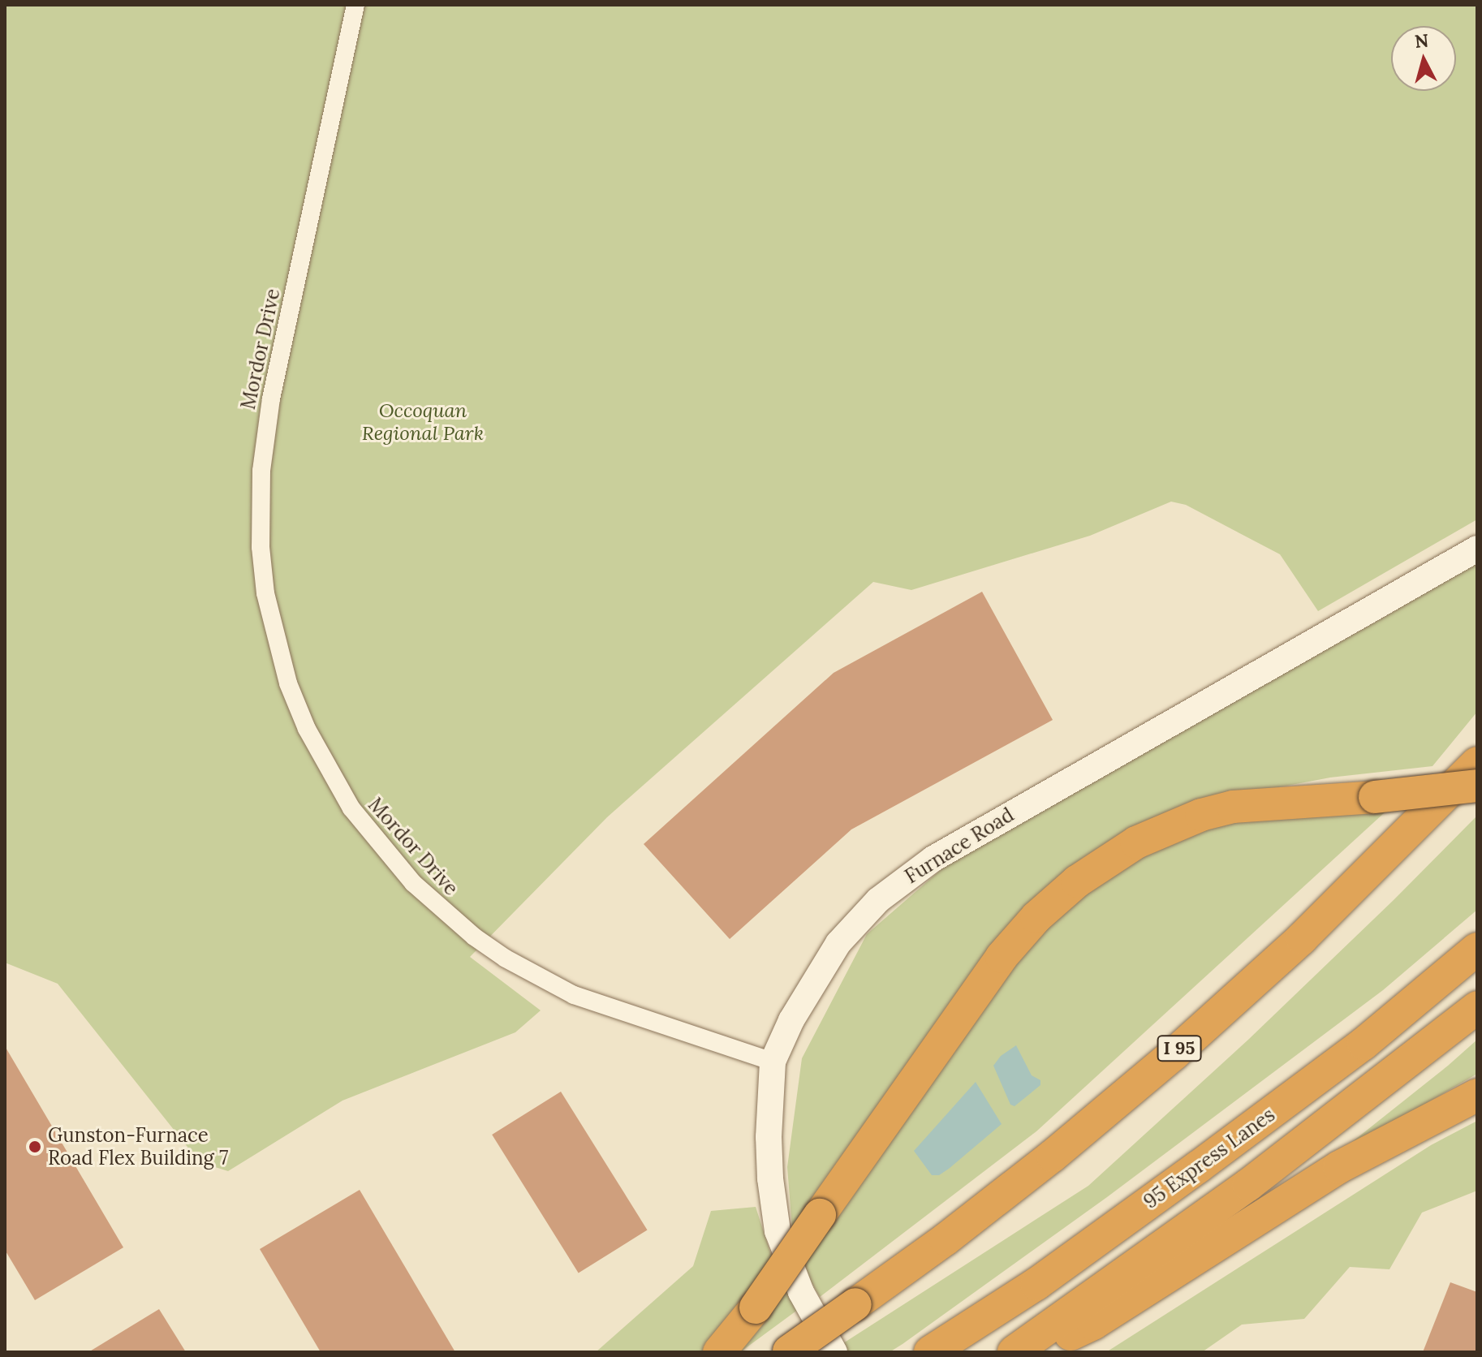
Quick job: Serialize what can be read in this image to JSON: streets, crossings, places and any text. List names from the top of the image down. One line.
{"streets":{"highway":["I 95","95 Express Lanes"],"main road":["Furnace Road"],"street":["Mordor Drive"]},"crossings":[["Mordor Drive","Furnace Road"]],"parks":["Occoquan Regional Park"],"places":["Gunston-Furnace Road Flex Building 7"],"north":"top"}
